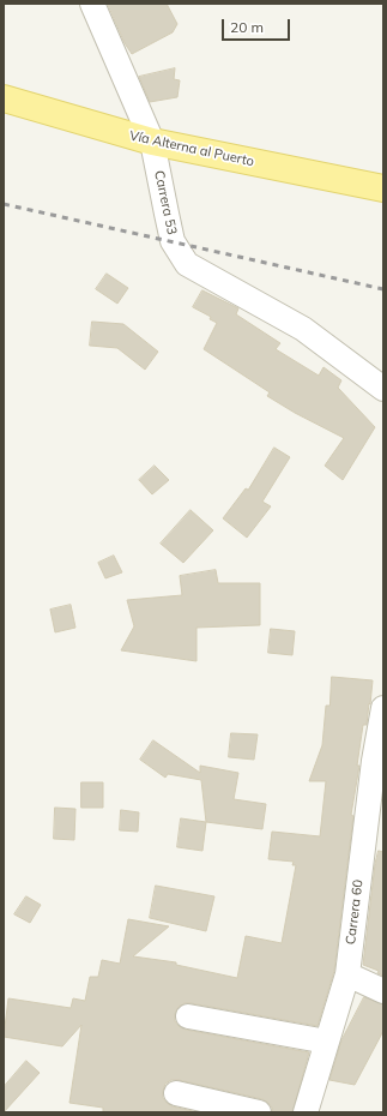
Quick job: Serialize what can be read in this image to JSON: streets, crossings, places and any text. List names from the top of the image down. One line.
{"streets":{"main road":["Vía Alterna al Puerto"],"street":["Carrera 53","Carrera 60"]},"crossings":[["Vía Alterna al Puerto","Carrera 53"]],"scale_bar":"20 m"}
